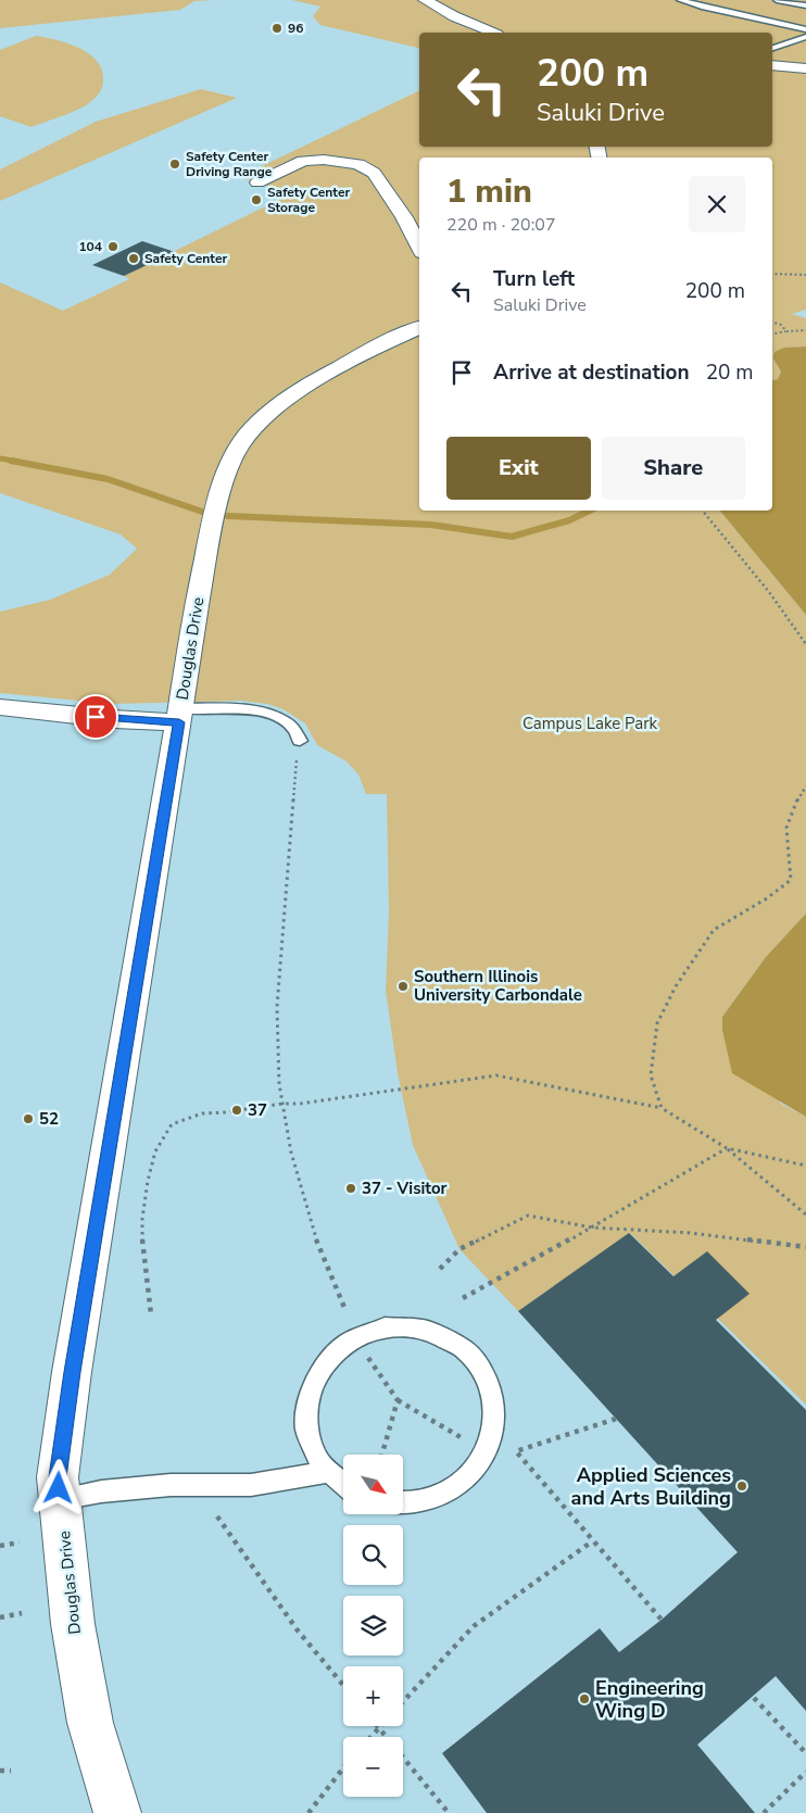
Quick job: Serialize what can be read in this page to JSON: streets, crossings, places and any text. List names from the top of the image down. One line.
{"streets":{"street":["Douglas Drive"]},"parks":["Campus Lake Park"],"places":["96","Safety Center Driving Range","Safety Center Storage","104","Safety Center","Southern Illinois University Carbondale","37","52","37 - Visitor","Applied Sciences and Arts Building","Engineering Wing D"],"north":"bottom right","page":{"turn":["200 m","Saluki Drive"],"heading":["1 min","220 m · 20:07"],"list":[{"name":"Turn left","note":"Saluki Drive","value":"200 m"},{"name":"Arrive at destination","value":"20 m"}],"buttons":["Exit","Share"],"map_buttons":["+","−"]}}
